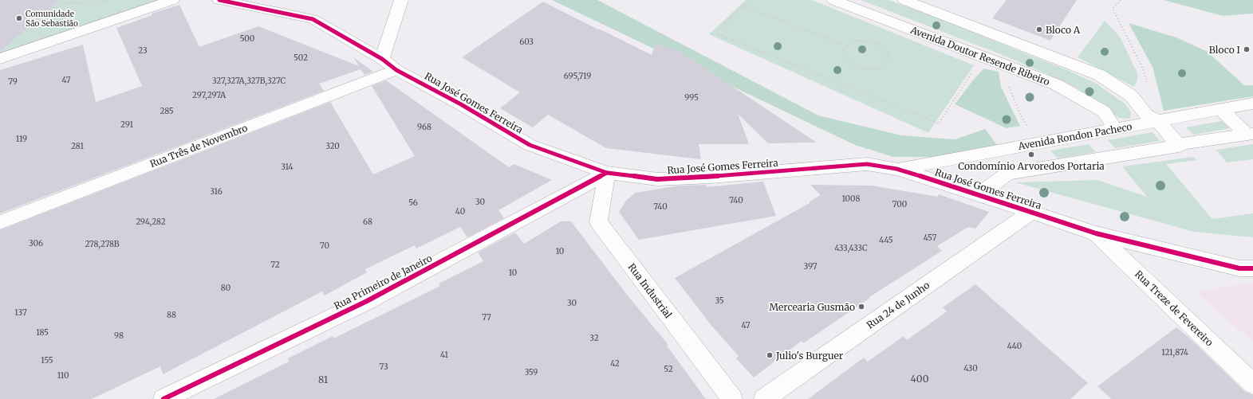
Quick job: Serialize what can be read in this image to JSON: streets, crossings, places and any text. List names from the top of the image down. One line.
{"streets":{"street":["Avenida Doutor Resende Ribeiro","Rua José Gomes Ferreira","Avenida Rondon Pacheco","Rua Três de Novembro","Rua Primeiro de Janeiro","Rua Industrial","Rua 24 de Junho","Rua Treze de Fevereiro"]},"crossings":[["Avenida Doutor Resende Ribeiro","Avenida Rondon Pacheco"],["Rua José Gomes Ferreira","Avenida Rondon Pacheco"],["Rua José Gomes Ferreira","Rua Três de Novembro"],["Rua José Gomes Ferreira","Rua Primeiro de Janeiro"],["Rua José Gomes Ferreira","Rua Industrial"],["Rua José Gomes Ferreira","Rua 24 de Junho"],["Rua José Gomes Ferreira","Rua Treze de Fevereiro"],["Rua Primeiro de Janeiro","Rua Industrial"]],"places":["Comunidade São Sebastião","Bloco A","Bloco I","Condomínio Arvoredos Portaria","Mercearia Gusmão","Julio's Burguer"],"house_numbers":["500","603","23","502","695,719","47","327,327A,327B,327C","79","297,297A","995","285","291","968","119","281","320","314","316","1008","740","30","56","700","740","40","294,282","68","457","445","306","278,278B","70","433,433C","10","72","397","10","80","35","30","137","88","77","47","185","98","32","440","121,874","41","155","42","73","430","52","359","110","400","81"]}
